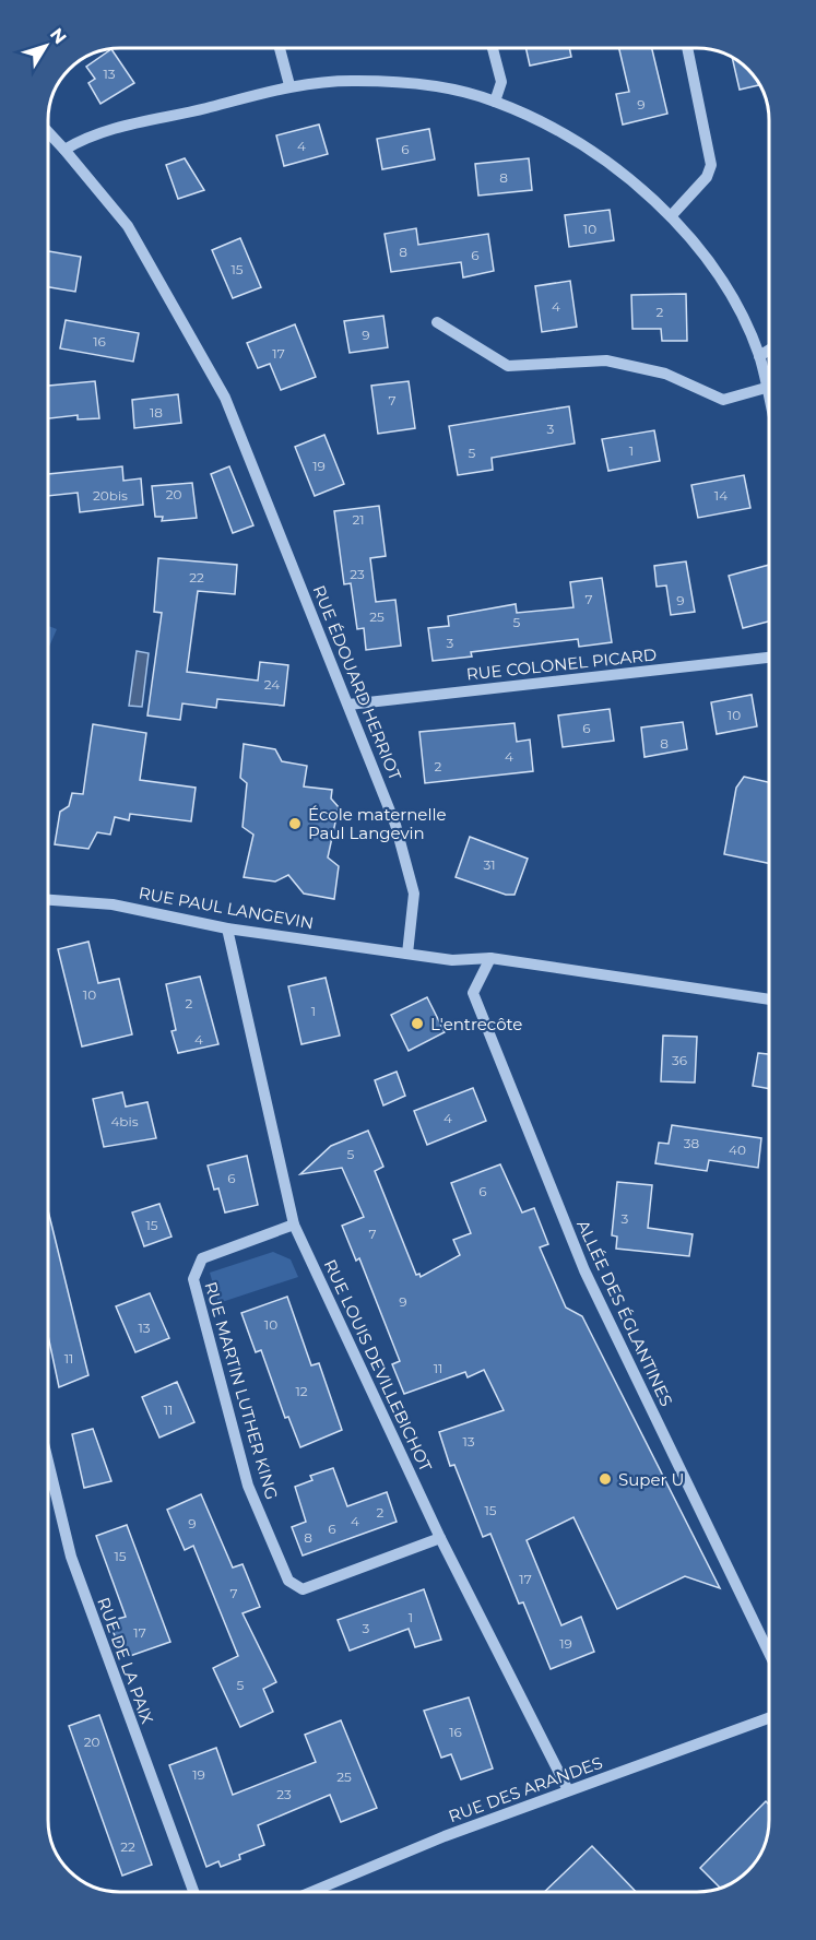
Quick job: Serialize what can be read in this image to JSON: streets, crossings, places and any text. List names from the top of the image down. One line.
{"streets":{"street":["RUE COLONEL PICARD","RUE ÉDOUARD HERRIOT","RUE PAUL LANGEVIN","ALLÉE DES ÉGLANTINES","RUE LOUIS DEVILLEBICHOT","RUE MARTIN LUTHER KING","RUE DE LA PAIX","RUE DES ARANDES"]},"crossings":[["RUE COLONEL PICARD","RUE ÉDOUARD HERRIOT"],["RUE ÉDOUARD HERRIOT","RUE PAUL LANGEVIN"],["RUE PAUL LANGEVIN","RUE LOUIS DEVILLEBICHOT"],["RUE LOUIS DEVILLEBICHOT","RUE MARTIN LUTHER KING"],["RUE LOUIS DEVILLEBICHOT","RUE DES ARANDES"]],"places":["École maternelle Paul Langevin","L'entrecôte","Super U"],"house_numbers":["13","9","4","6","8","10","8","6","15","4","2","9","16","17","7","18","3","1","5","19","20","20bis","14","21","23","22","7","9","25","5","3","24","10","6","8","4","2","31","10","2","1","4","36","4","4bis","38","40","5","6","6","3","15","7","9","10","13","11","11","12","11","13","15","2","4","9","6","8","15","17","7","1","3","17","19","5","16","20","19","25","23","22"],"north":"top right"}
